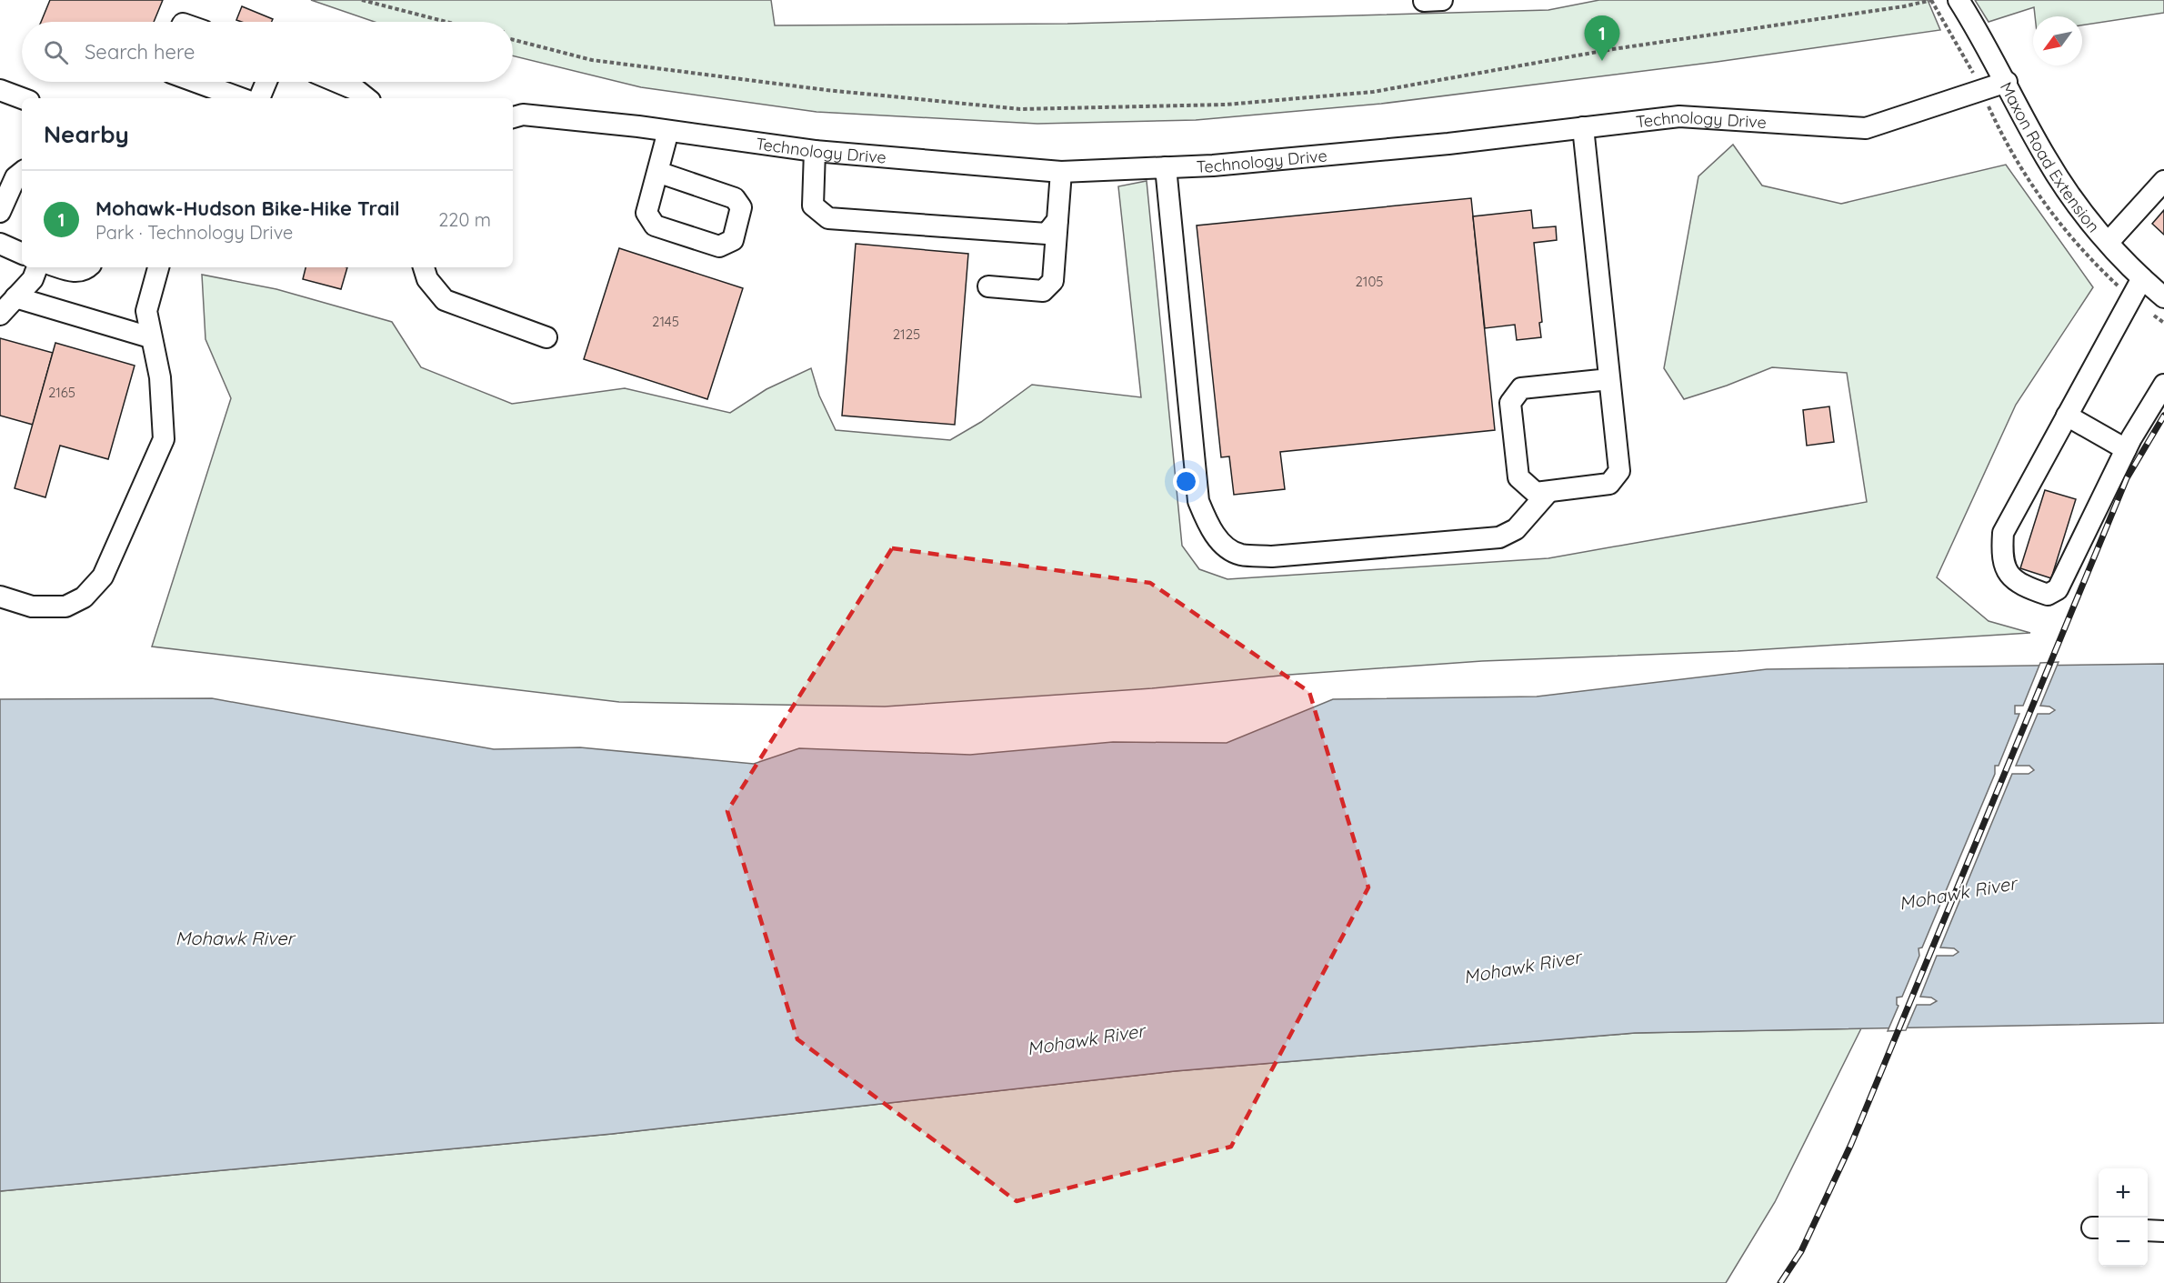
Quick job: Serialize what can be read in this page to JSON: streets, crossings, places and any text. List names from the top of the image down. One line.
{"streets":{"street":["Technology Drive","Maxon Road Extension"]},"crossings":[["Technology Drive","Maxon Road Extension"]],"water":["Mohawk River"],"house_numbers":["2105","2145","2125","2165"],"north":"bottom left","page":{"pins":"1","search":"Search here","heading":"Nearby","list":[{"mark":"1","name":"Mohawk-Hudson Bike-Hike Trail","note":"Park · Technology Drive","value":"220 m"}],"map_buttons":["+","−"]}}
